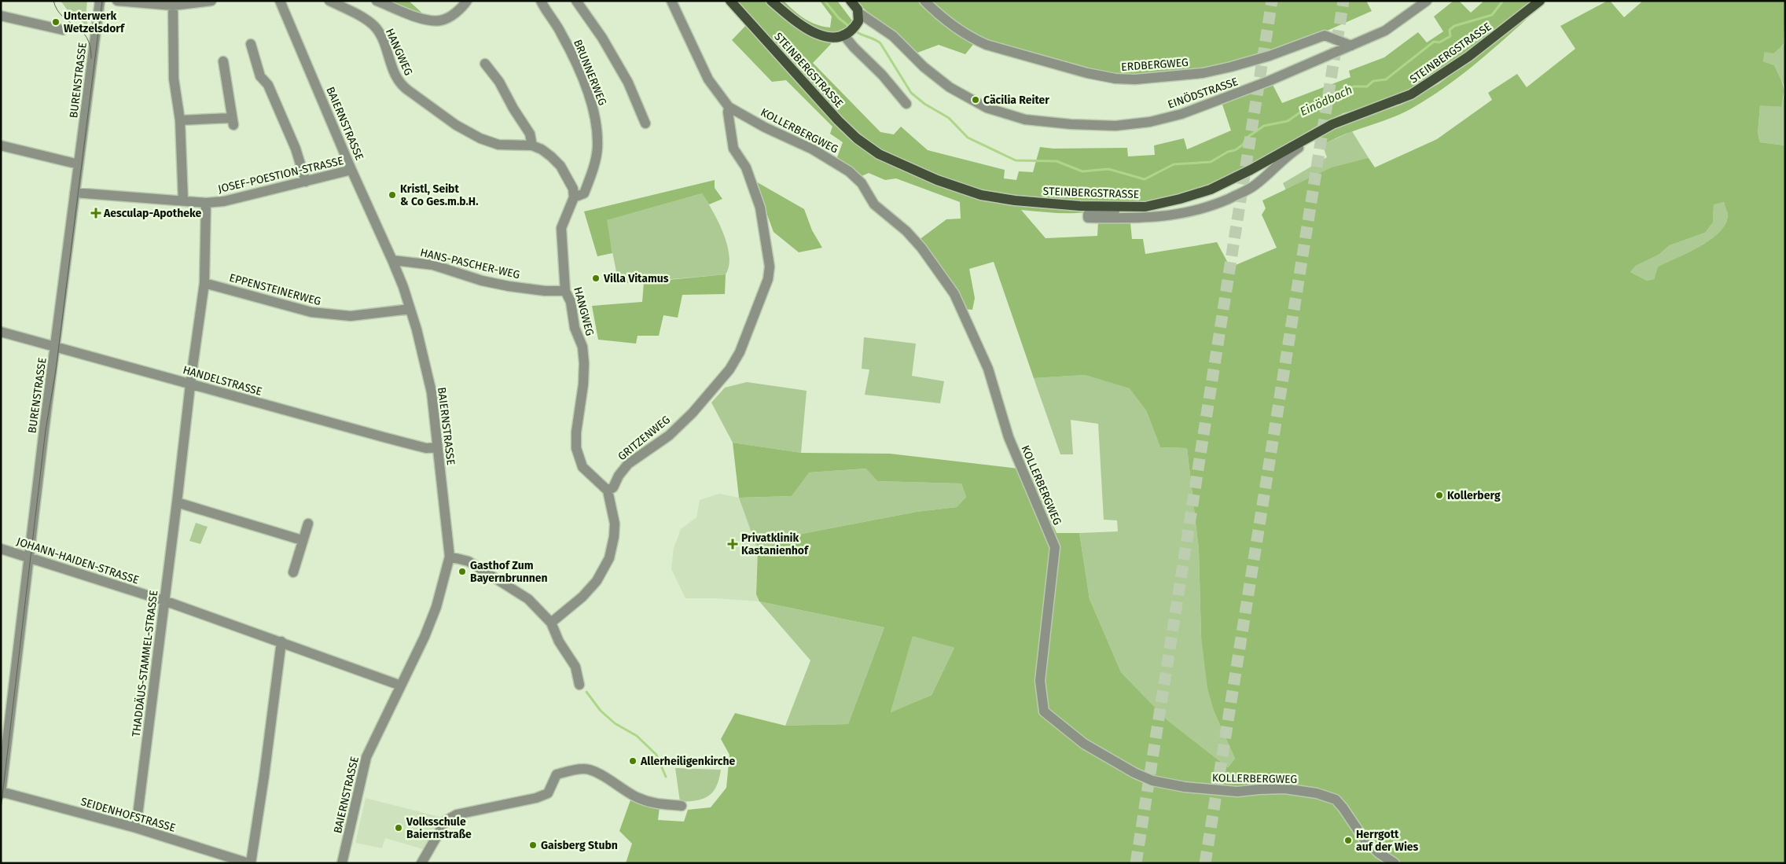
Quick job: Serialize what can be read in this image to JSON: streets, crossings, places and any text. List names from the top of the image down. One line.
{"streets":{"main road":["STEINBERGSTRASSE"],"street":["HANGWEG","ERDBERGWEG","BRUNNERWEG","BURENSTRASSE","EINÖDSTRASSE","BAIERNSTRASSE","KOLLERBERGWEG","JOSEF-POESTION-STRASSE","HANS-PASCHER-WEG","EPPENSTEINERWEG","HANDELSTRASSE","GRITZENWEG","JOHANN-HAIDEN-STRASSE","THADDÄUS-STAMMEL-STRASSE","SEIDENHOFSTRASSE"]},"crossings":[["HANGWEG","BRUNNERWEG"],["HANGWEG","HANS-PASCHER-WEG"],["HANGWEG","GRITZENWEG"],["ERDBERGWEG","EINÖDSTRASSE"],["BURENSTRASSE","JOSEF-POESTION-STRASSE"],["BURENSTRASSE","HANDELSTRASSE"],["BURENSTRASSE","JOHANN-HAIDEN-STRASSE"],["BURENSTRASSE","SEIDENHOFSTRASSE"],["BAIERNSTRASSE","JOSEF-POESTION-STRASSE"],["BAIERNSTRASSE","HANS-PASCHER-WEG"],["BAIERNSTRASSE","EPPENSTEINERWEG"],["BAIERNSTRASSE","HANDELSTRASSE"],["BAIERNSTRASSE","JOHANN-HAIDEN-STRASSE"],["KOLLERBERGWEG","GRITZENWEG"],["JOSEF-POESTION-STRASSE","THADDÄUS-STAMMEL-STRASSE"],["EPPENSTEINERWEG","THADDÄUS-STAMMEL-STRASSE"],["HANDELSTRASSE","THADDÄUS-STAMMEL-STRASSE"],["JOHANN-HAIDEN-STRASSE","THADDÄUS-STAMMEL-STRASSE"],["JOHANN-HAIDEN-STRASSE","SEIDENHOFSTRASSE"],["THADDÄUS-STAMMEL-STRASSE","SEIDENHOFSTRASSE"]],"water":["Einödbach"],"places":{"other":["Unterwerk Wetzelsdorf","Cäcilia Reiter","Kristl, Seibt & Co Ges.m.b.H.","Villa Vitamus","Kollerberg","Gasthof Zum Bayernbrunnen","Allerheiligenkirche","Volksschule Baiernstraße","Herrgott auf der Wies","Gaisberg Stubn"],"health":["Aesculap-Apotheke","Privatklinik Kastanienhof"]}}
